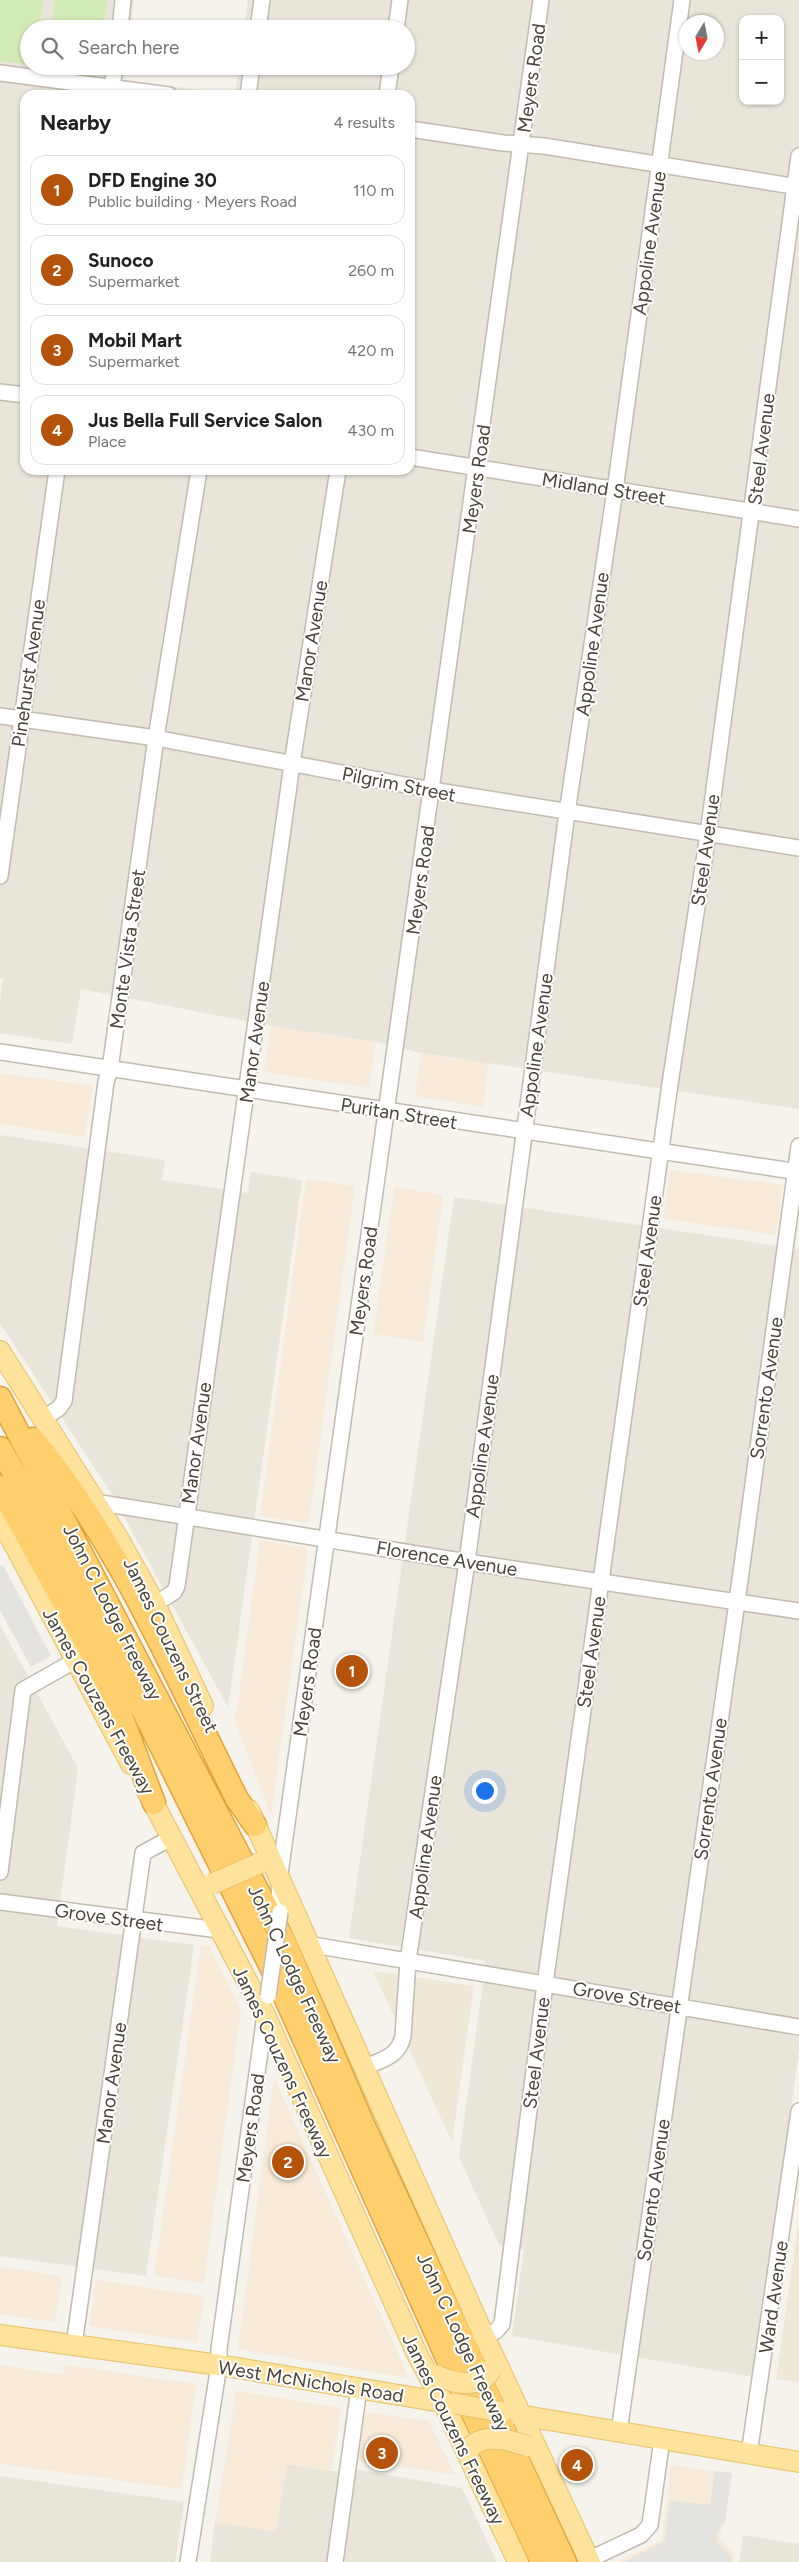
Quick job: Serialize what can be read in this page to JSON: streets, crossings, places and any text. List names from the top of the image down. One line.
{"streets":{"highway":["John C Lodge Freeway"],"main road":["James Couzens Street","James Couzens Freeway","West McNichols Road"],"street":["Meyers Road","Appoline Avenue","Steel Avenue","Midland Street","Manor Avenue","Pinehurst Avenue","Pilgrim Street","Monte Vista Street","Puritan Street","Sorrento Avenue","Florence Avenue","Grove Street","Ward Avenue"]},"crossings":[["Meyers Road","Midland Street"],["Meyers Road","Pilgrim Street"],["Meyers Road","Puritan Street"],["Meyers Road","Florence Avenue"],["Meyers Road","James Couzens Street"],["Meyers Road","James Couzens Freeway"],["Meyers Road","West McNichols Road"],["Appoline Avenue","Midland Street"],["Appoline Avenue","Pilgrim Street"],["Appoline Avenue","Puritan Street"],["Appoline Avenue","Florence Avenue"],["Appoline Avenue","Grove Street"],["Steel Avenue","Midland Street"],["Steel Avenue","Pilgrim Street"],["Steel Avenue","Puritan Street"],["Steel Avenue","Florence Avenue"],["Steel Avenue","Grove Street"],["Manor Avenue","Pilgrim Street"],["Manor Avenue","Puritan Street"],["Manor Avenue","Florence Avenue"],["Manor Avenue","James Couzens Street"],["Manor Avenue","James Couzens Freeway"],["Manor Avenue","Grove Street"],["Manor Avenue","West McNichols Road"],["Pinehurst Avenue","Pilgrim Street"],["Pilgrim Street","Monte Vista Street"],["Monte Vista Street","Puritan Street"],["Monte Vista Street","James Couzens Street"],["Puritan Street","Sorrento Avenue"],["Sorrento Avenue","Florence Avenue"],["Sorrento Avenue","Grove Street"],["Sorrento Avenue","West McNichols Road"],["Florence Avenue","James Couzens Street"],["James Couzens Freeway","Grove Street"],["James Couzens Freeway","West McNichols Road"],["Ward Avenue","West McNichols Road"]],"north":"bottom","page":{"map_buttons":["+","−"],"search":"Search here","heading":["Nearby","4 results"],"list":[{"mark":"1","name":"DFD Engine 30","note":"Public building · Meyers Road","value":"110 m"},{"mark":"2","name":"Sunoco","note":"Supermarket","value":"260 m"},{"mark":"3","name":"Mobil Mart","note":"Supermarket","value":"420 m"},{"mark":"4","name":"Jus Bella Full Service Salon","note":"Place","value":"430 m"}],"pins":["1","2","3","4"]}}
